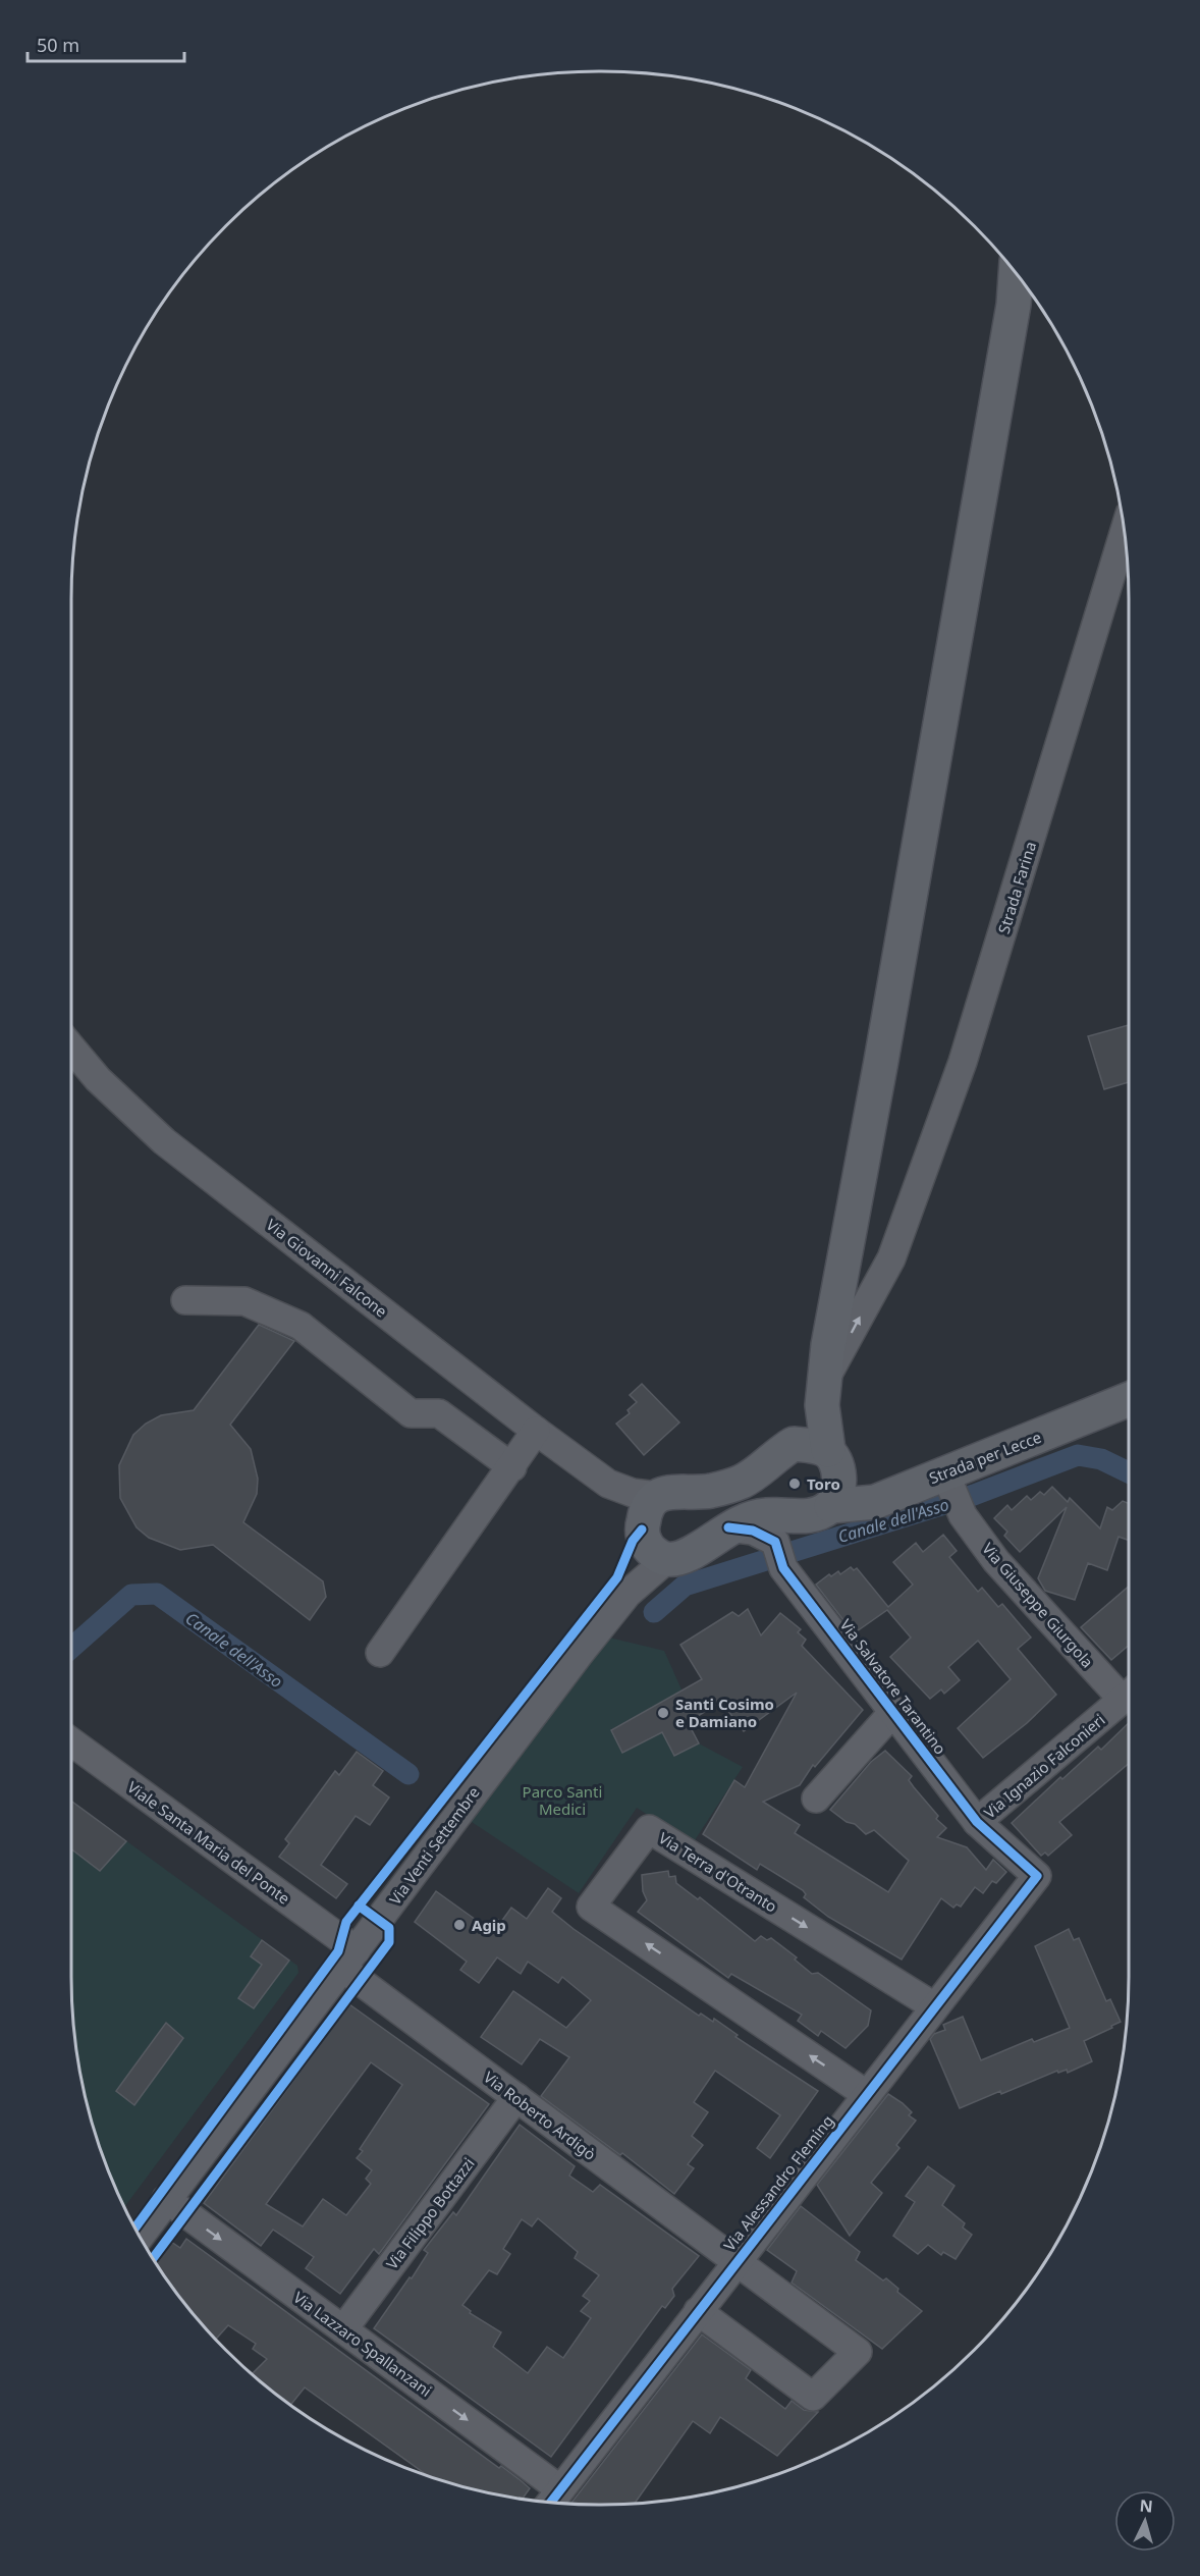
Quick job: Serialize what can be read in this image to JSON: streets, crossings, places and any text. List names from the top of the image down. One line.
{"streets":{"main road":["Strada per Lecce"],"street":["Strada Farina","Via Giovanni Falcone","Via Giuseppe Giurgola","Via Salvatore Tarantino","Via Ignazio Falconieri","Viale Santa Maria del Ponte","Via Venti Settembre","Via Terra d'Otranto","Via Roberto Ardigò","Via Alessandro Fleming","Via Filippo Bottazzi","Via Lazzaro Spallanzani"]},"crossings":[["Via Giovanni Falcone","Strada per Lecce"],["Via Giovanni Falcone","Via Venti Settembre"],["Strada per Lecce","Via Giuseppe Giurgola"],["Strada per Lecce","Via Salvatore Tarantino"],["Strada per Lecce","Via Venti Settembre"],["Via Salvatore Tarantino","Via Ignazio Falconieri"],["Via Salvatore Tarantino","Via Alessandro Fleming"],["Viale Santa Maria del Ponte","Via Venti Settembre"],["Viale Santa Maria del Ponte","Via Roberto Ardigò"],["Via Venti Settembre","Via Roberto Ardigò"],["Via Venti Settembre","Via Lazzaro Spallanzani"],["Via Terra d'Otranto","Via Alessandro Fleming"],["Via Roberto Ardigò","Via Alessandro Fleming"],["Via Roberto Ardigò","Via Filippo Bottazzi"],["Via Alessandro Fleming","Via Lazzaro Spallanzani"],["Via Filippo Bottazzi","Via Lazzaro Spallanzani"]],"one_way":["Via Lazzaro Spallanzani"],"water":["Canale dell'Asso"],"parks":["Parco Santi Medici"],"places":["Toro","Santi Cosimo e Damiano","Agip"],"scale_bar":"50 m","north":"top"}
